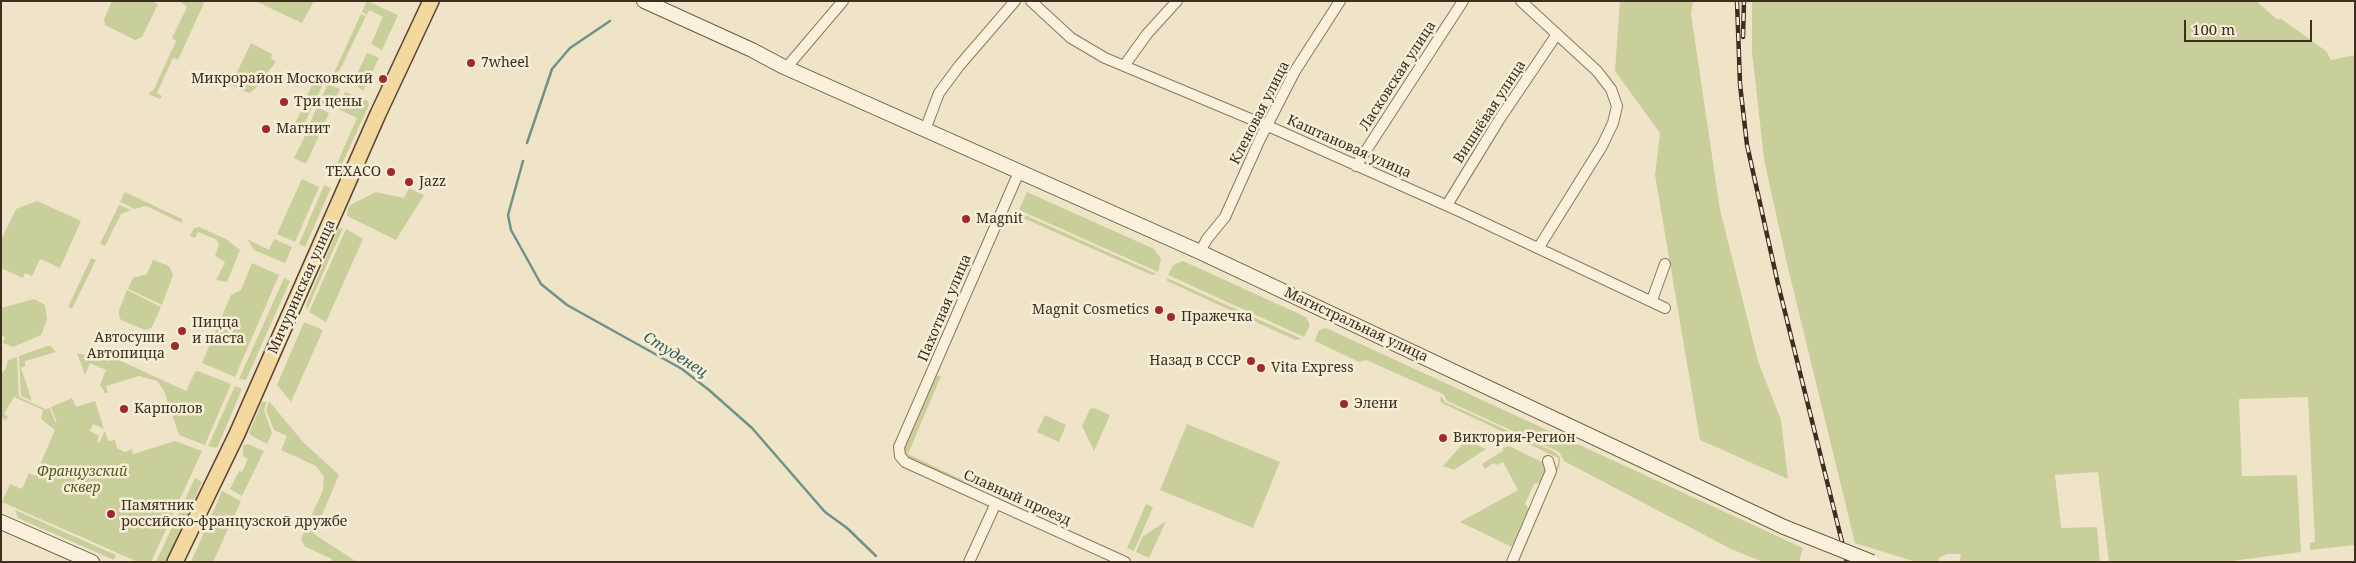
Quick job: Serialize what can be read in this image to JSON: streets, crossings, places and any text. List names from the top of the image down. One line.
{"streets":{"main road":["Мичуринская улица","Магистральная улица"],"street":["Ласковская улица","Вишнёвая улица","Кленовая улица","Каштановая улица","Пахотная улица","Славный проезд"]},"crossings":[["Ласковская улица","Каштановая улица"],["Вишнёвая улица","Каштановая улица"],["Кленовая улица","Каштановая улица"],["Кленовая улица","Магистральная улица"],["Пахотная улица","Магистральная улица"],["Пахотная улица","Славный проезд"]],"water":["Студенец"],"parks":["Французский сквер"],"places":["7wheel","Микрорайон Московский","Три цены","Магнит","ТЕХАСО","Jazz","Magnit","Magnit Cosmetics","Пражечка","Пицца и паста","Автосуши Автопицца","Назад в СССР","Vita Express","Элени","Карполов","Виктория-Регион","Памятник российско-французской дружбе"],"scale_bar":"100 m"}
